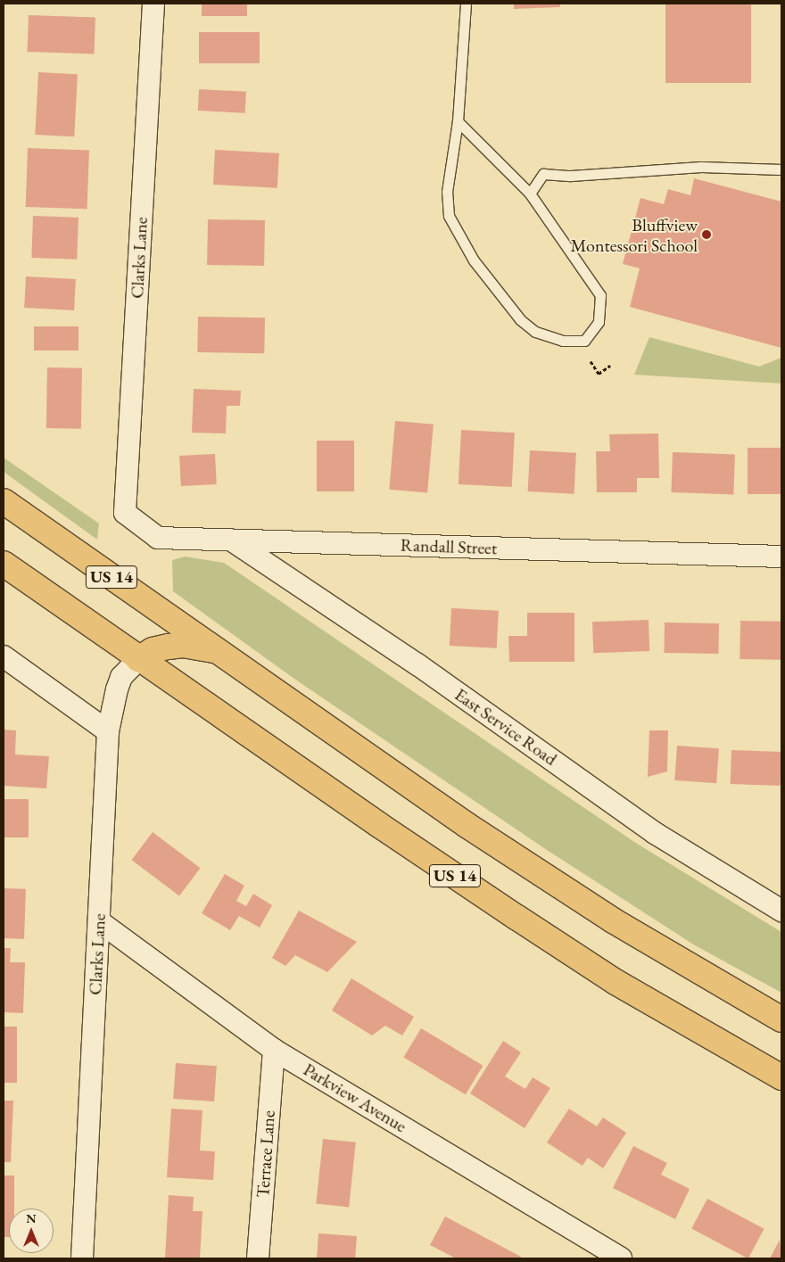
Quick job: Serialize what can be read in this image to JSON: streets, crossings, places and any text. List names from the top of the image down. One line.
{"streets":{"highway":["US 14"],"street":["Clarks Lane","Randall Street","East Service Road","Parkview Avenue","Terrace Lane"]},"crossings":[["Clarks Lane","Randall Street"],["Clarks Lane","US 14"],["Clarks Lane","Parkview Avenue"],["Randall Street","East Service Road"],["Parkview Avenue","Terrace Lane"]],"places":["Bluffview Montessori School"],"north":"top"}
